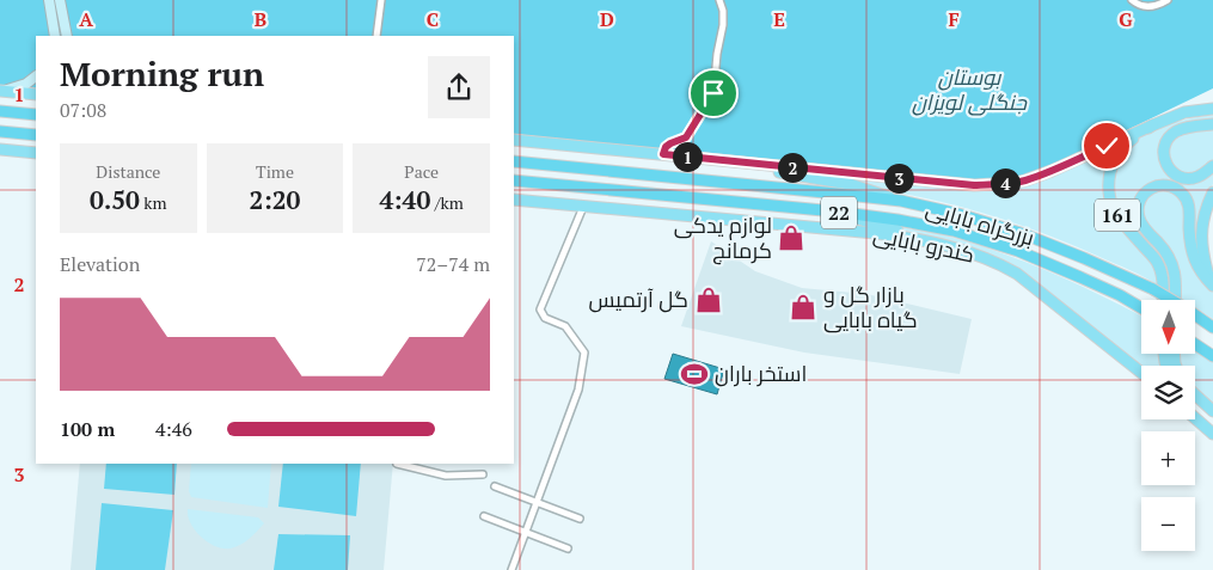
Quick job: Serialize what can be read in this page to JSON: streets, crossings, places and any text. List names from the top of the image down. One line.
{"streets":{"highway":["22","بزرگراه بابایی"],"main road":["161","کندرو بابایی"]},"parks":["بوستان جنگلی لویزان"],"places":{"shop":["لوازم یدکی کرمانج","گل آرتمیس","بازار گل و گیاه بابایی"],"sports":["استخر باران"]},"north":"bottom","page":{"heading":["Morning run","07:08"],"stats":[["Distance","0.50 km"],["Time","2:20"],["Pace","4:40 /km"]],"pins":["1","2","3","4"],"chart":["Elevation","72–74 m"],"map_buttons":["+","−"],"list":[{"name":"100 m","note":"4:46"}]},"grid":{"columns":["A","B","C","D","E","F","G"],"rows":["1","2","3"]}}
